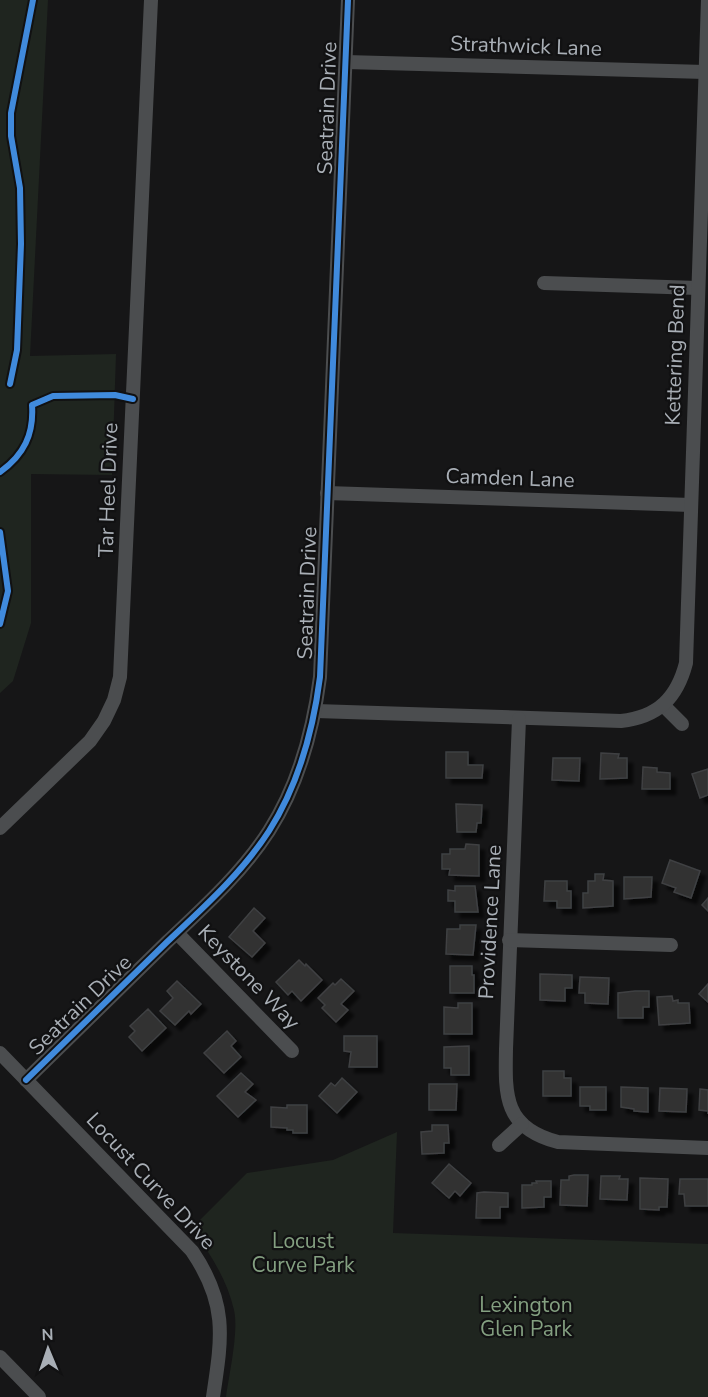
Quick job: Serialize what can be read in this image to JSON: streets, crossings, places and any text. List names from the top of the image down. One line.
{"streets":{"street":["Strathwick Lane","Seatrain Drive","Kettering Bend","Camden Lane","Tar Heel Drive","Providence Lane","Keystone Way","Locust Curve Drive"]},"crossings":[["Strathwick Lane","Seatrain Drive"],["Strathwick Lane","Kettering Bend"],["Seatrain Drive","Kettering Bend"],["Seatrain Drive","Camden Lane"],["Seatrain Drive","Keystone Way"],["Seatrain Drive","Locust Curve Drive"],["Kettering Bend","Camden Lane"],["Kettering Bend","Providence Lane"]],"parks":["Locust Curve Park","Lexington Glen Park"],"north":"top"}
